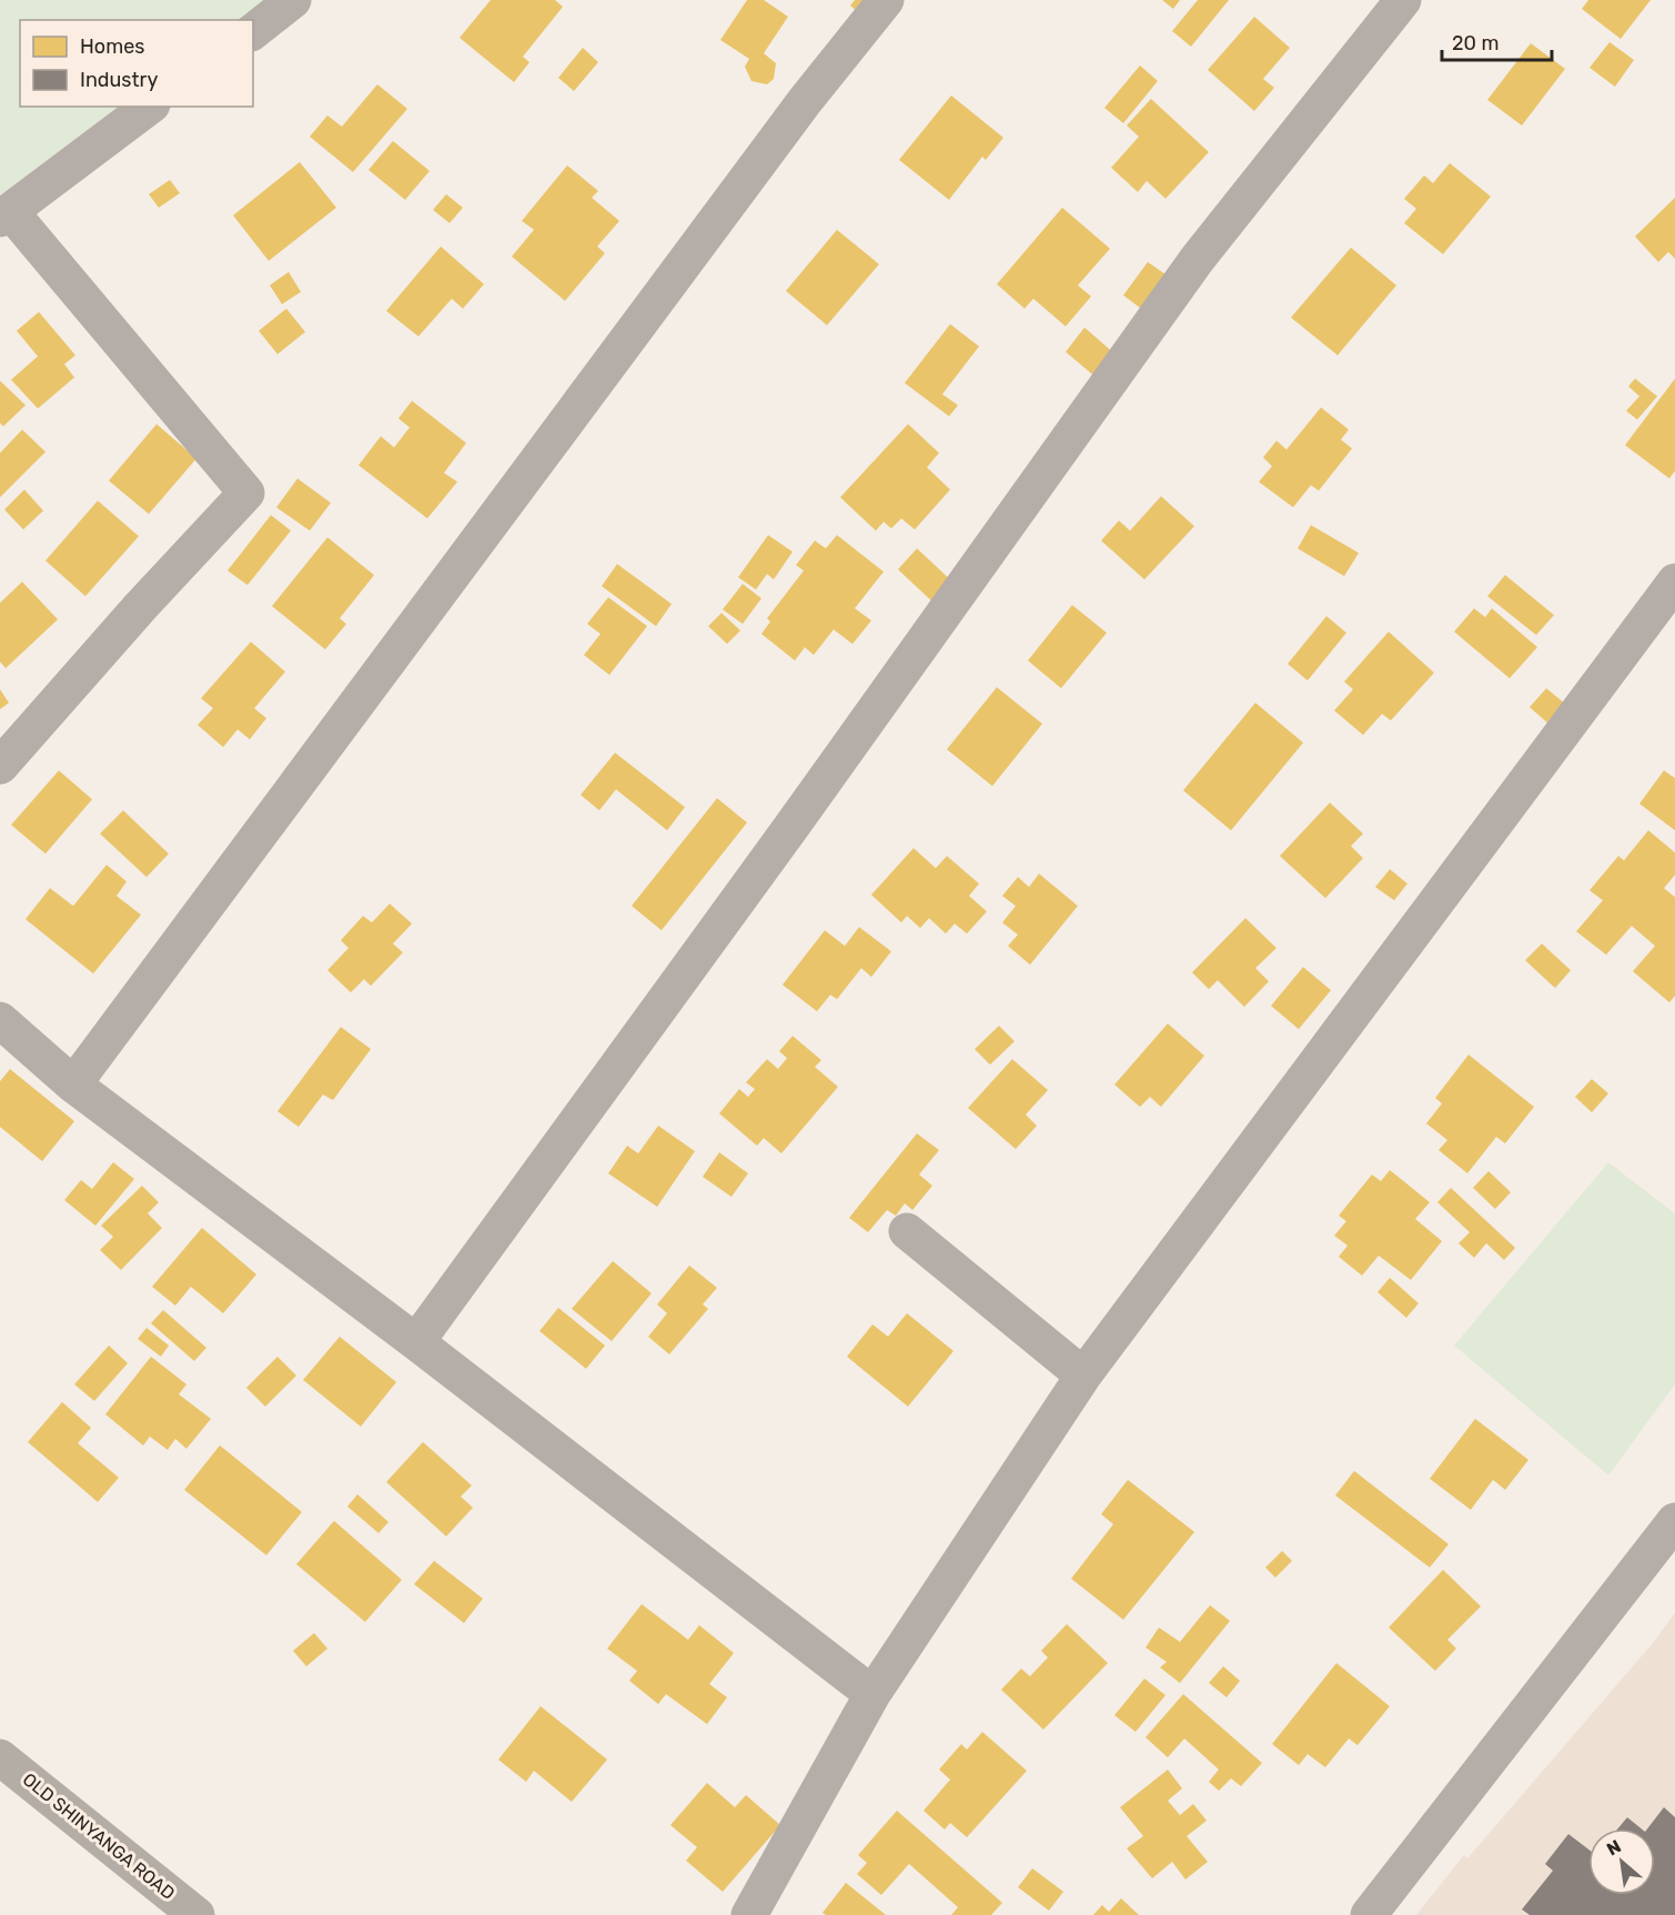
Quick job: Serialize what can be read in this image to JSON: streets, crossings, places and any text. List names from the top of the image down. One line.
{"streets":{"main road":["OLD SHINYANGA ROAD"]},"legend":["Homes","Industry"],"scale_bar":"20 m","north":"top left"}
